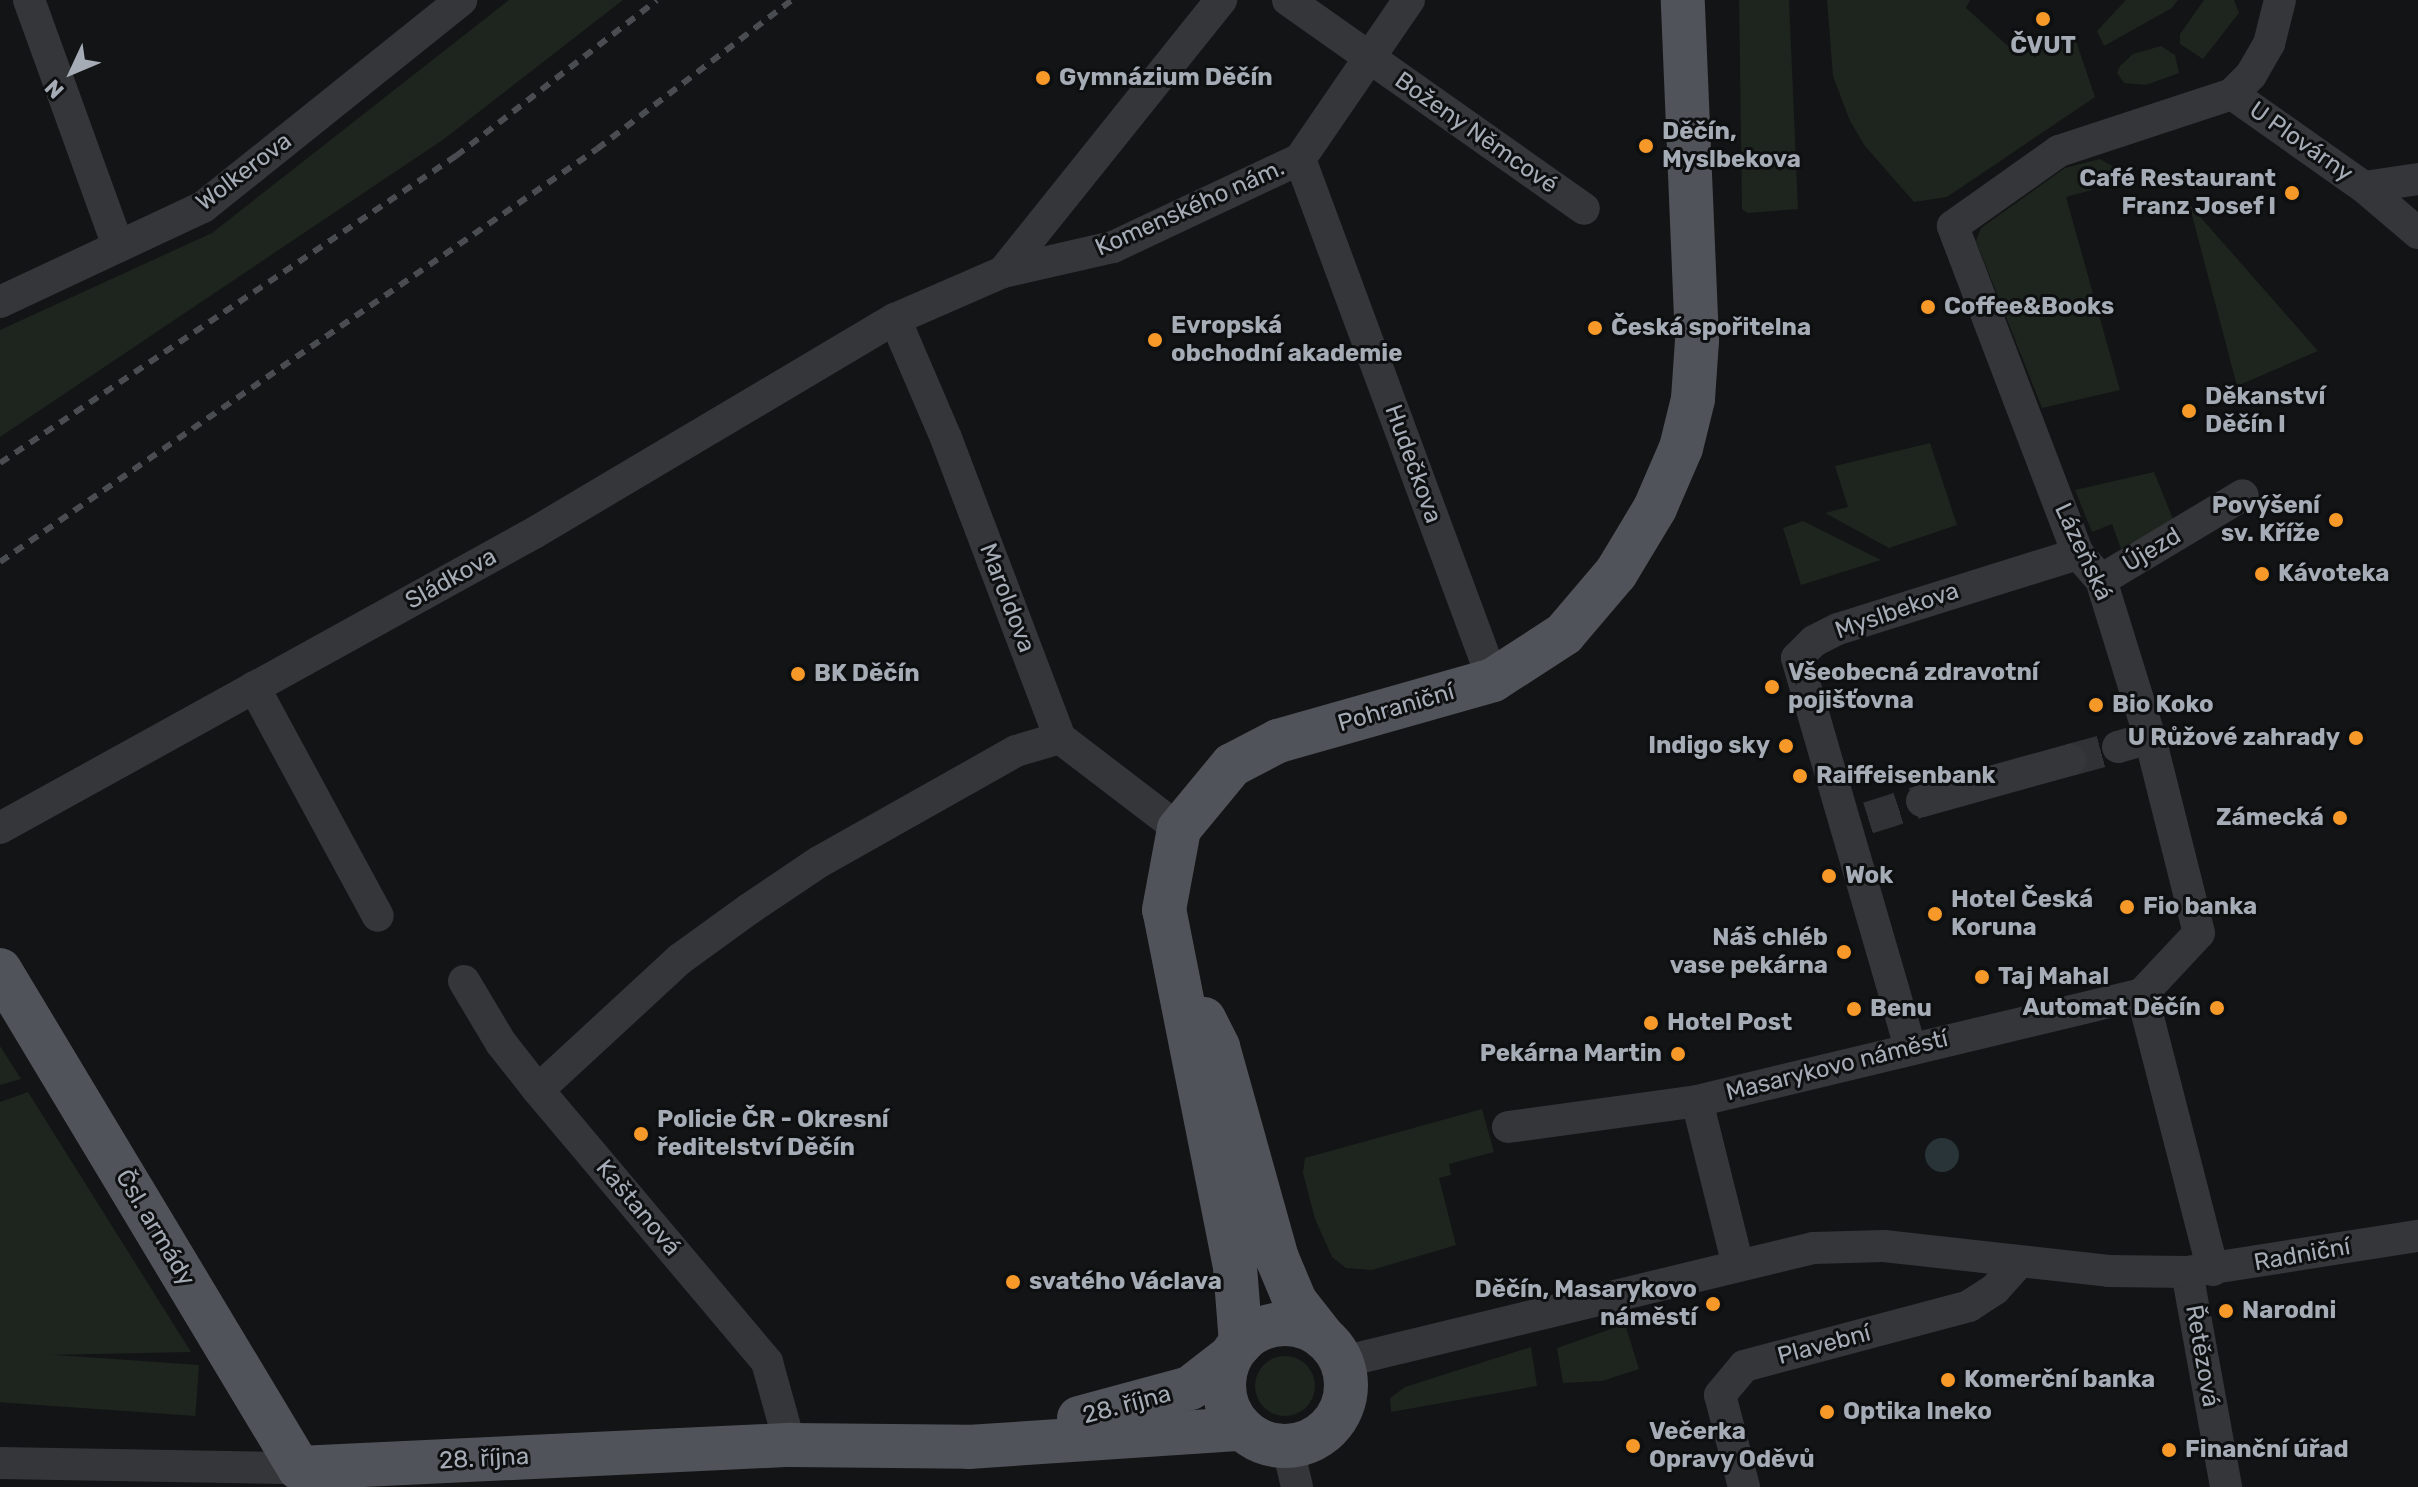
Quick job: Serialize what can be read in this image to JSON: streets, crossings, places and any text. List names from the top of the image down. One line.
{"streets":{"main road":["Pohraniční","Čsl. armády","28. října"],"street":["Boženy Němcové","U Plovárny","Wolkerova","Komenského nám.","Hudečkova","Újezd","Lázeňská","Sládkova","Maroldova","Myslbekova","Masarykovo náměstí","Kaštanová","Radniční","Plavební","Řetězová"]},"crossings":[["Boženy Němcové","Komenského nám."],["U Plovárny","Lázeňská"],["Komenského nám.","Hudečkova"],["Komenského nám.","Sládkova"],["Komenského nám.","Maroldova"],["Hudečkova","Pohraniční"],["Újezd","Lázeňská"],["Lázeňská","Myslbekova"],["Lázeňská","Masarykovo náměstí"],["Sládkova","Maroldova"],["Myslbekova","Masarykovo náměstí"],["Pohraniční","28. října"],["Kaštanová","28. října"],["Čsl. armády","28. října"],["Radniční","Řetězová"]],"places":["ČVUT","Gymnázium Děčín","Děčín, Myslbekova","Café Restaurant Franz Josef I","Coffee&Books","Česká spořitelna","Evropská obchodní akademie","Děkanství Děčín I","Povýšení sv. Kříže","Kávoteka","BK Děčín","Všeobecná zdravotní pojišťovna","Bio Koko","U Růžové zahrady","Indigo sky","Raiffeisenbank","Zámecká","Wok","Fio banka","Hotel Česká Koruna","Náš chléb vase pekárna","Taj Mahal","Automat Děčín","Benu","Hotel Post","Pekárna Martin","Policie ČR - Okresní ředitelství Děčín","svatého Václava","Děčín, Masarykovo náměstí","Narodni","Komerční banka","Optika Ineko","Večerka Opravy Oděvů","Finanční úřad"],"north":"bottom left"}
